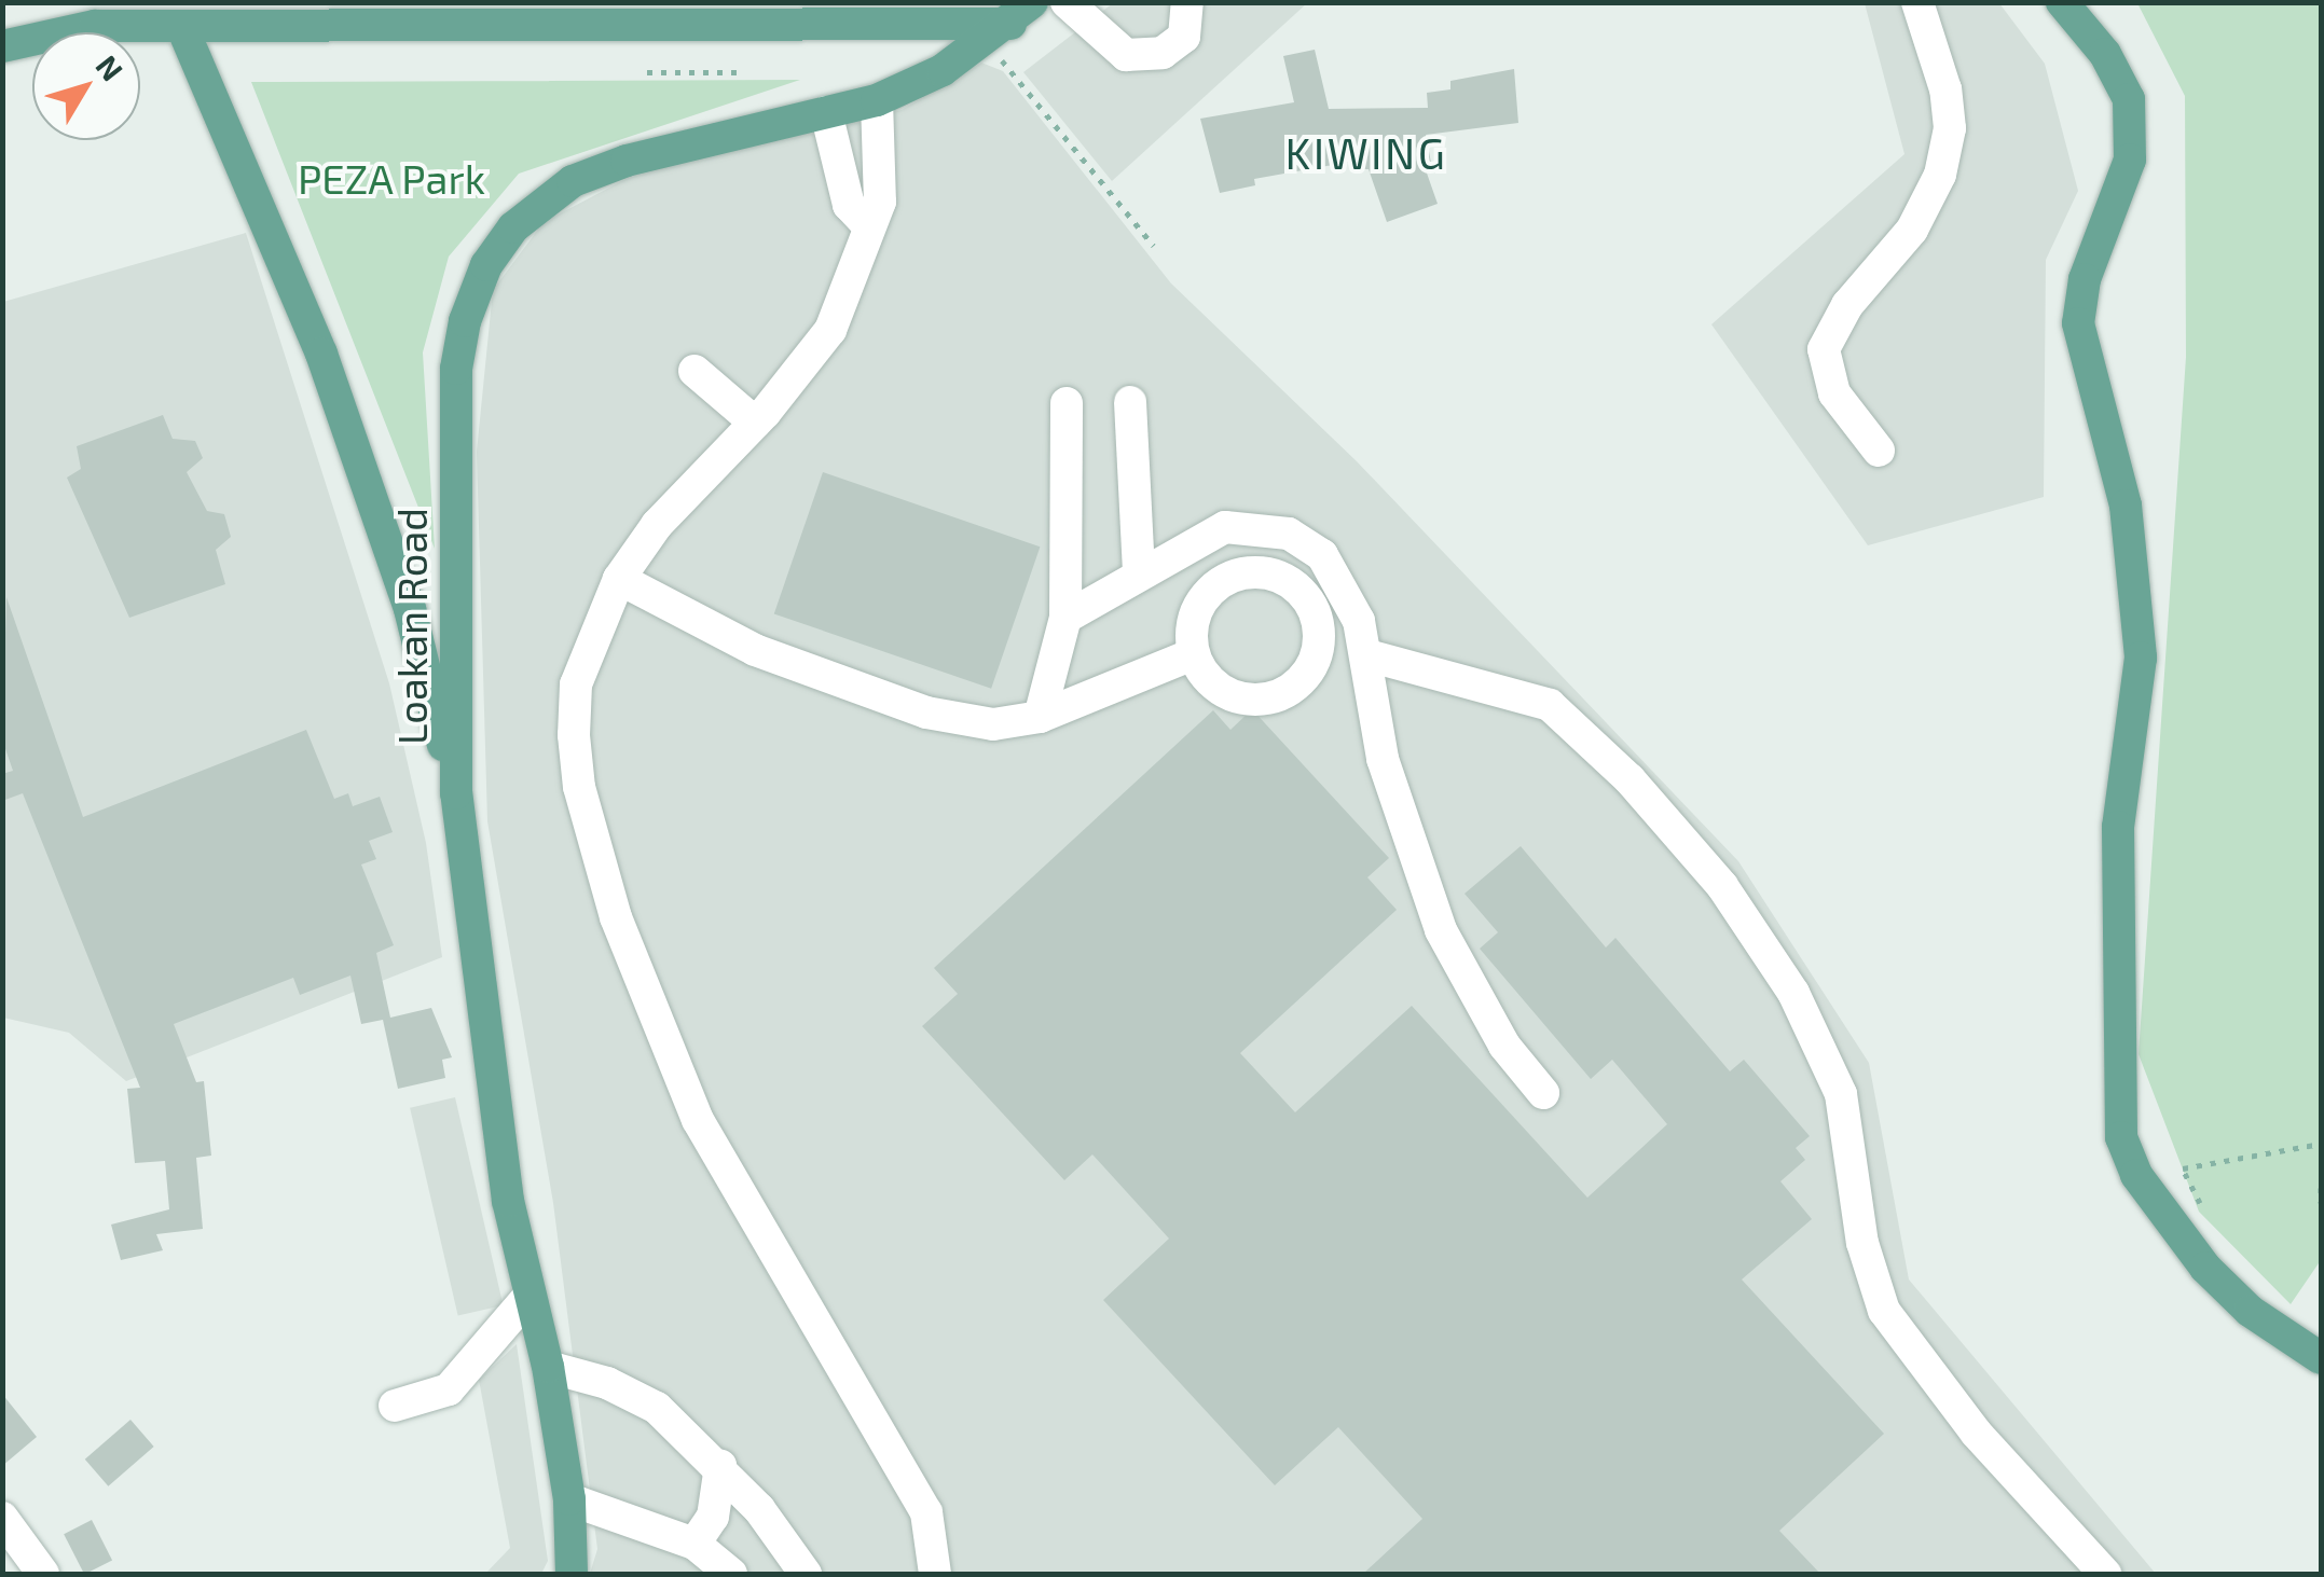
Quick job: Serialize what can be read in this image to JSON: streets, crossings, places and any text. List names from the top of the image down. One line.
{"streets":{"main road":["Loakan Road"]},"districts":["KIWING"],"parks":["PEZA Park"],"north":"top right"}
